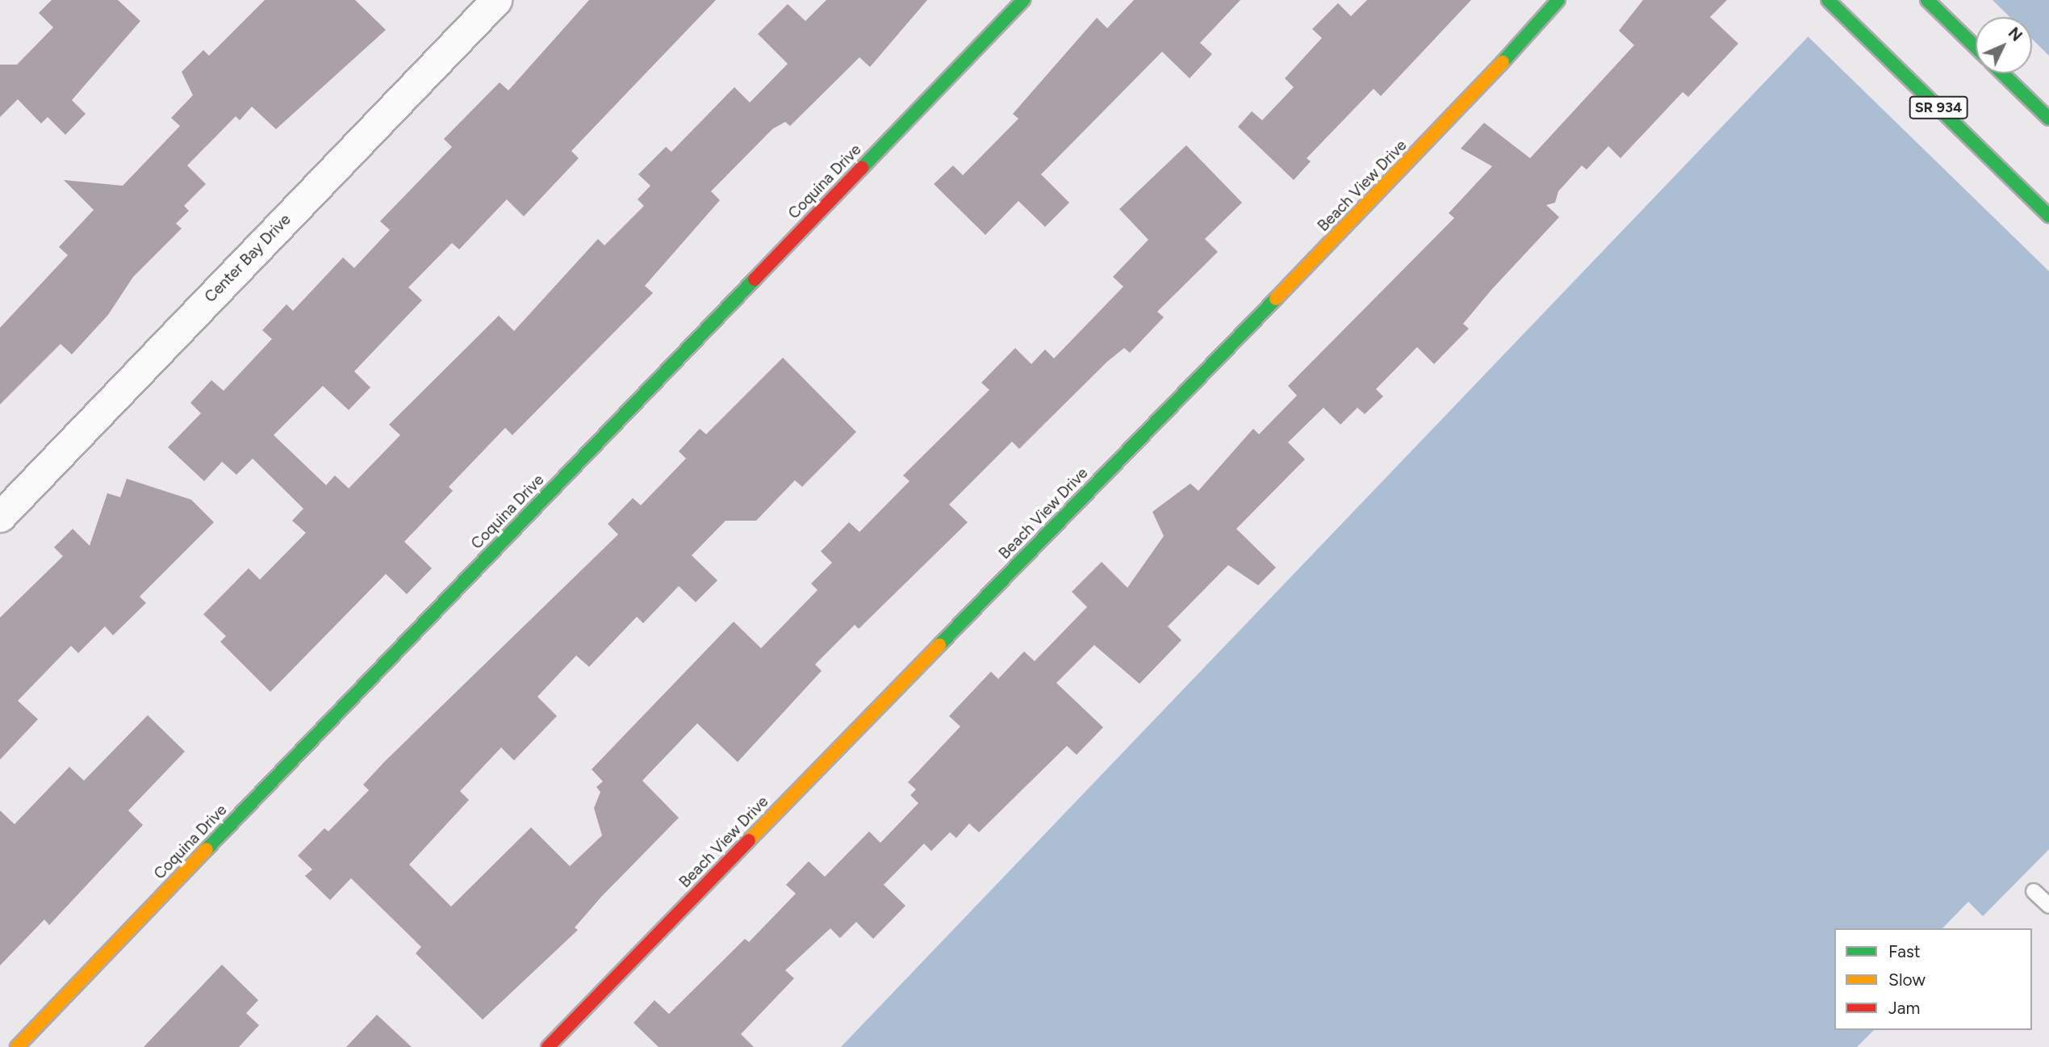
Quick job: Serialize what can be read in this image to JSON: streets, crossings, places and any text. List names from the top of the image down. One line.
{"streets":{"street":["SR 934","Coquina Drive","Beach View Drive","Center Bay Drive"]},"legend":["Fast","Slow","Jam"],"north":"top right"}
